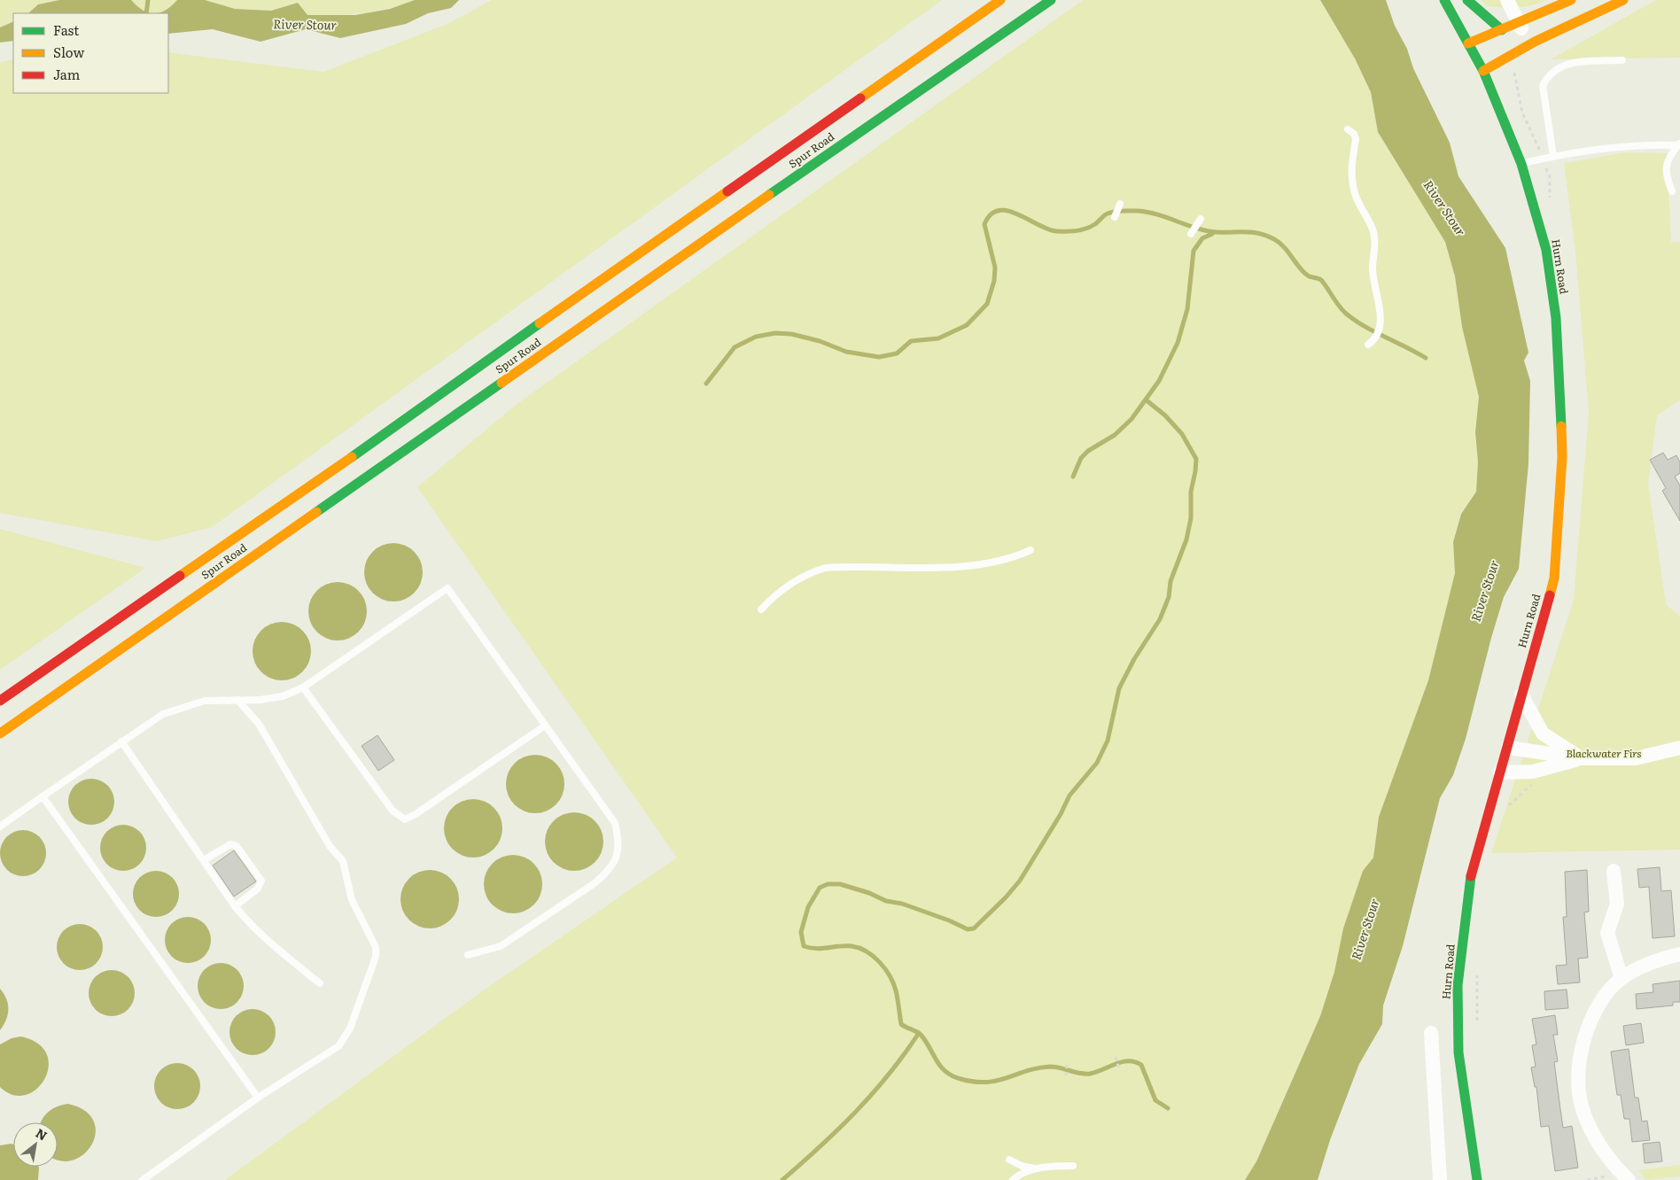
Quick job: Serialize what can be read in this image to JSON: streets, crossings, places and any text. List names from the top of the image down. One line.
{"streets":{"main road":["Spur Road","Hurn Road"]},"water":["River Stour"],"parks":["Blackwater Firs"],"legend":["Fast","Slow","Jam"],"north":"top right"}
